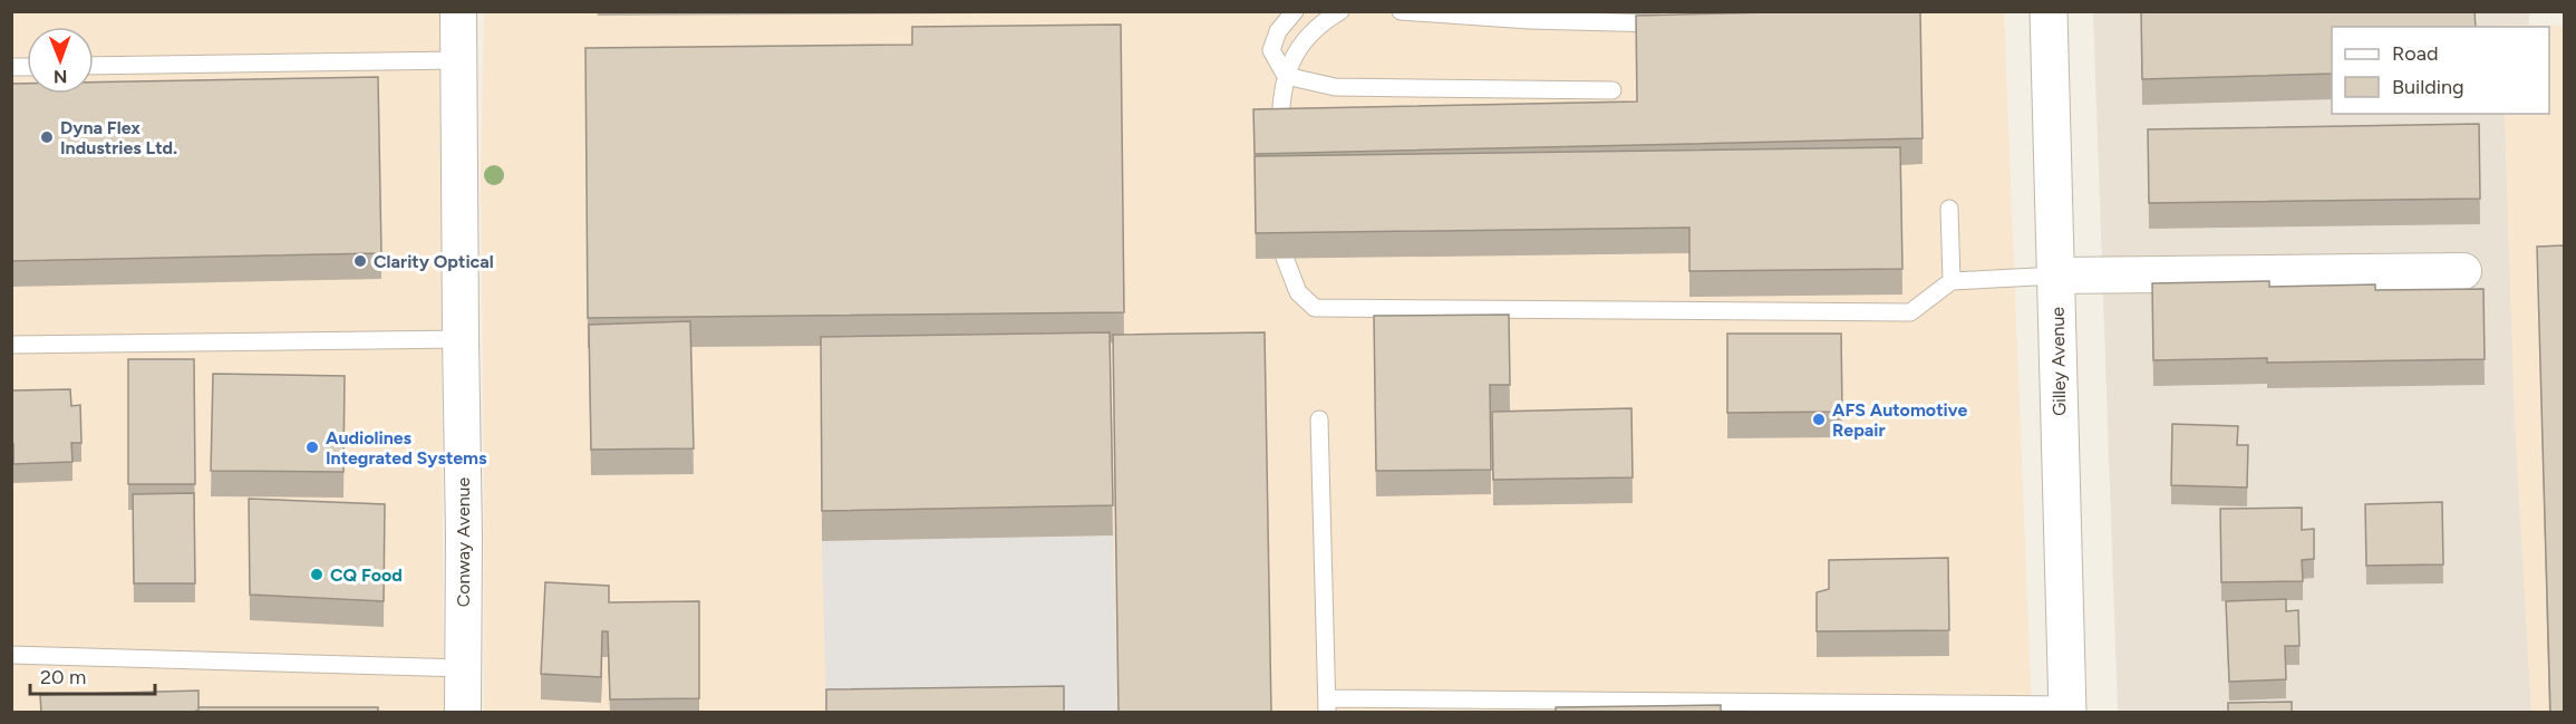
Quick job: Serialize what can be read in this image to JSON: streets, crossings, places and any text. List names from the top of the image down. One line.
{"streets":{"street":["Gilley Avenue","Conway Avenue"]},"places":["Dyna Flex Industries Ltd.","Clarity Optical","AFS Automotive Repair","Audiolines Integrated Systems","CQ Food"],"legend":["Road","Building"],"scale_bar":"20 m","north":"bottom"}
